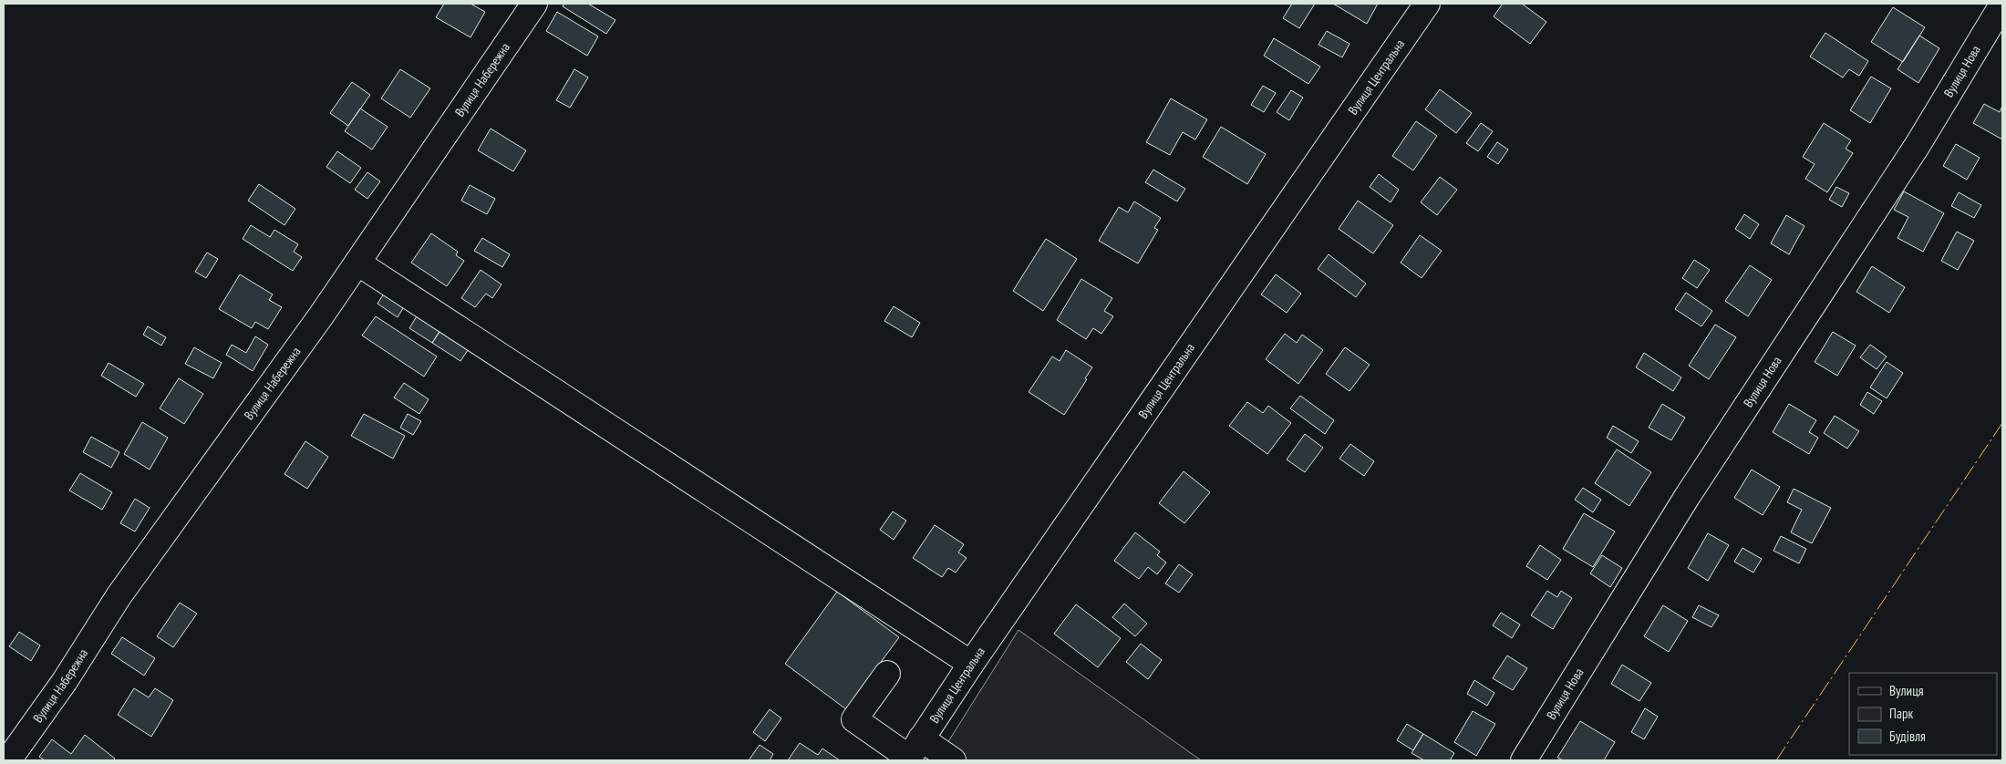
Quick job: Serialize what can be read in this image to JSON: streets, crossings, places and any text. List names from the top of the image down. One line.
{"streets":{"street":["Вулиця Нова","Вулиця Центральна","Вулиця Набережна"]},"legend":["Вулиця","Парк","Будівля"]}
